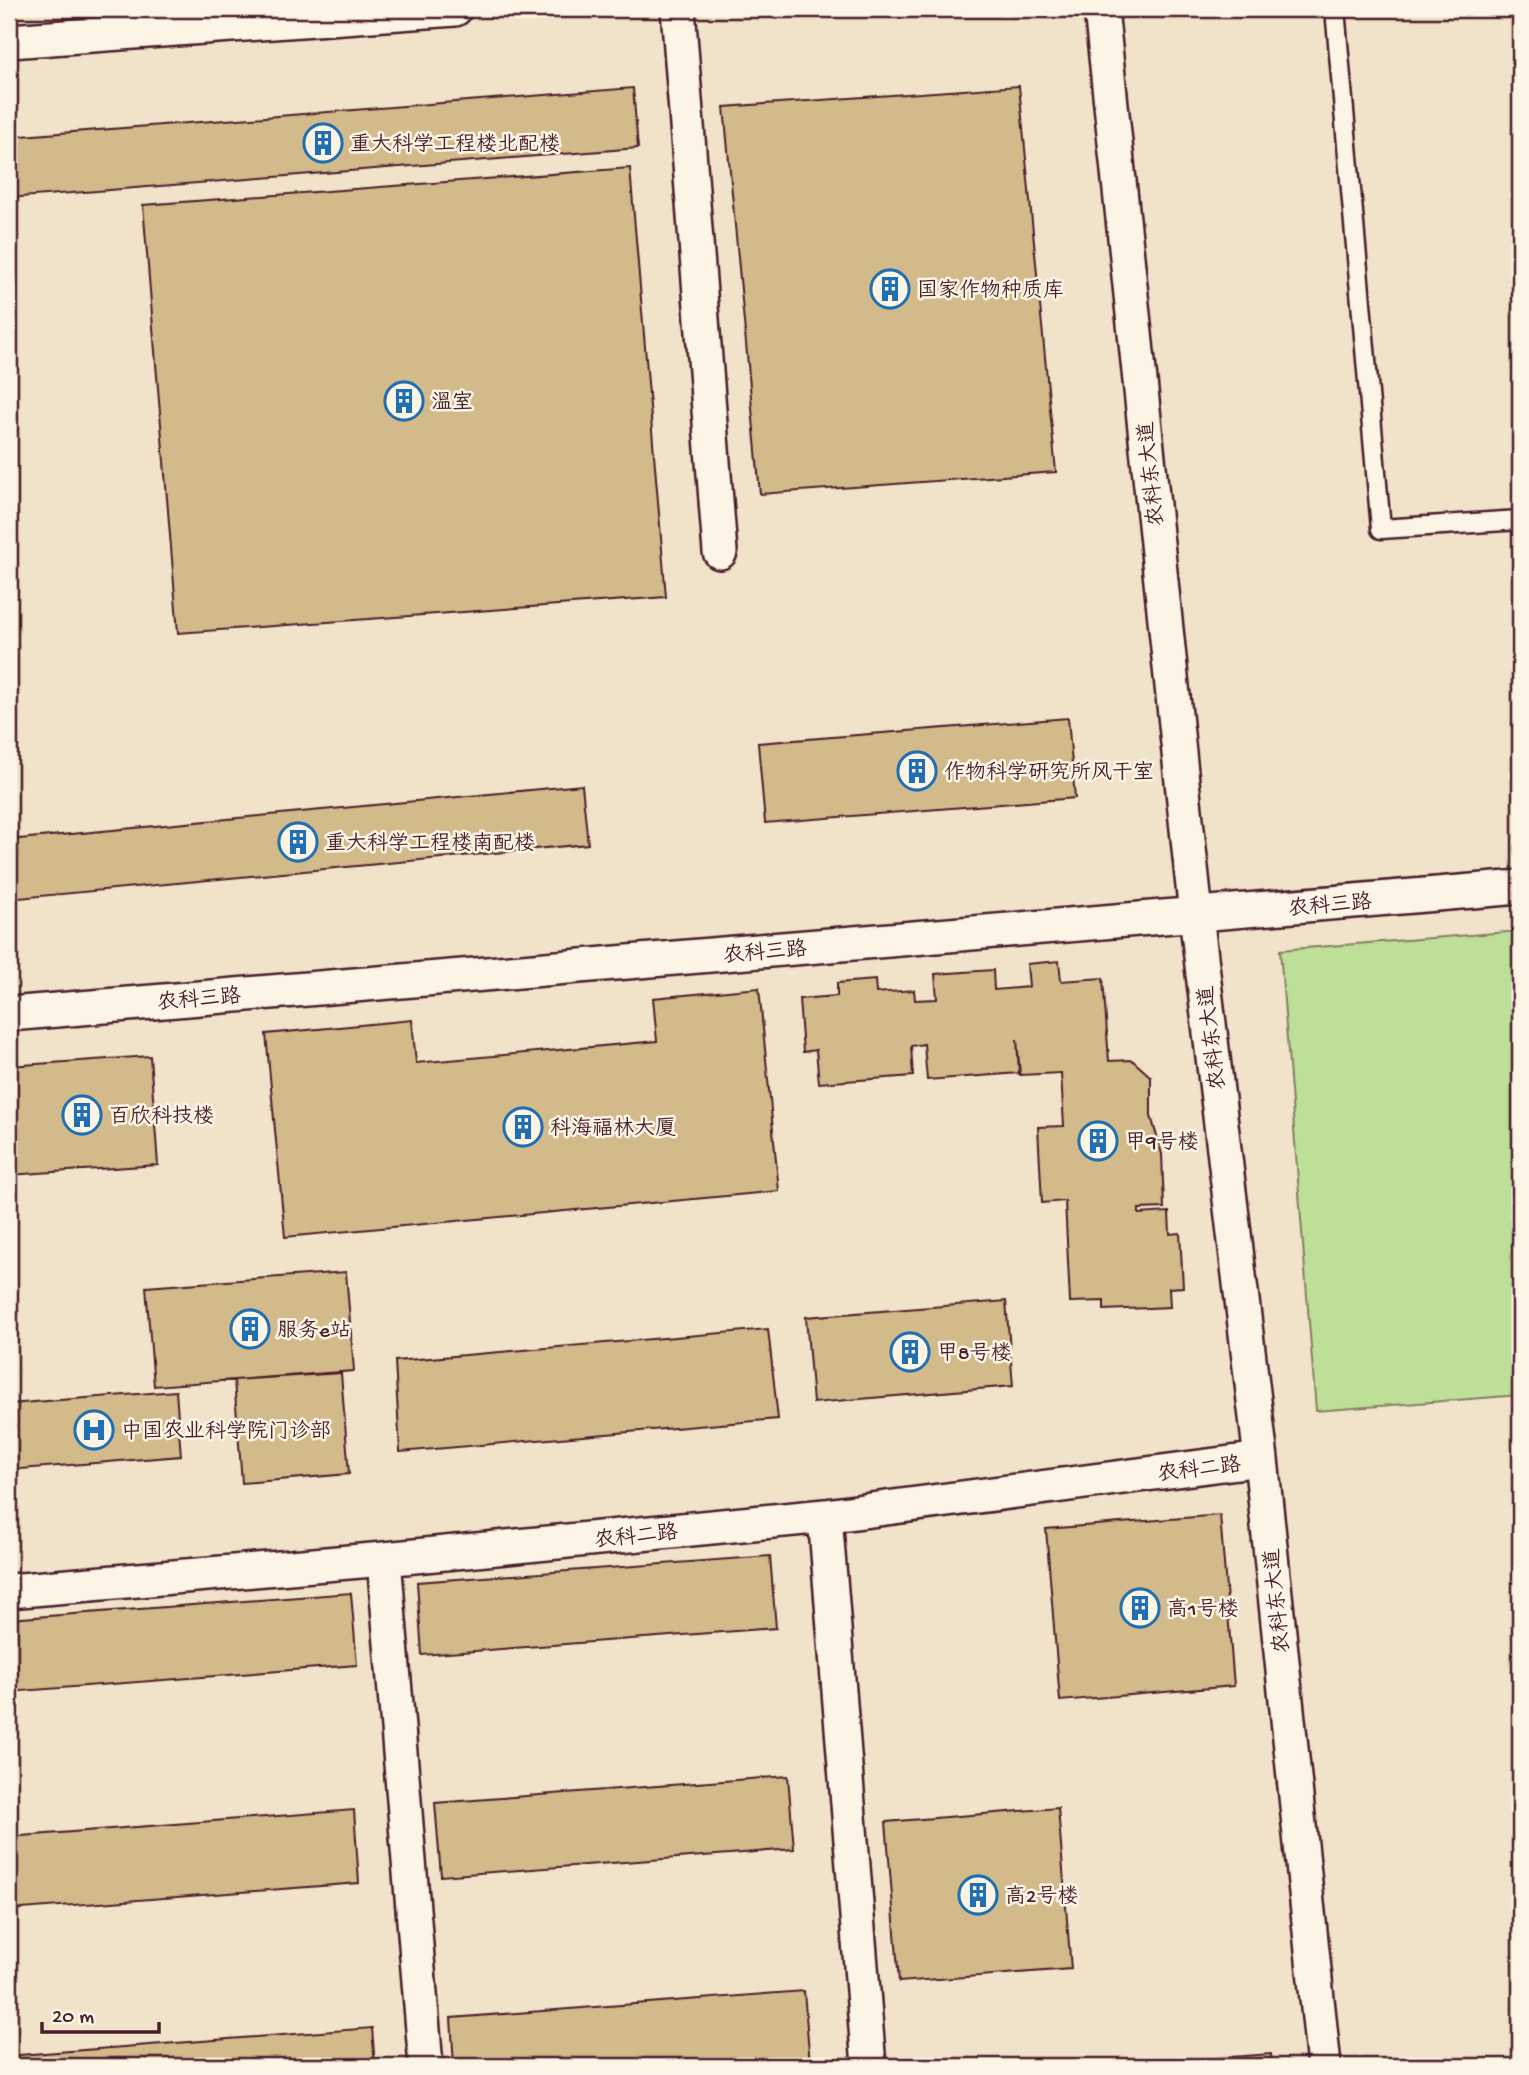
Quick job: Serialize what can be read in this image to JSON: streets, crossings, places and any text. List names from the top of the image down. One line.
{"streets":{"street":["农科东大道","农科三路","农科二路"]},"crossings":[["农科东大道","农科三路"],["农科东大道","农科二路"]],"places":{"building":["重大科学工程楼北配楼","国家作物种质库","温室","作物科学研究所风干室","重大科学工程楼南配楼","百欣科技楼","科海福林大厦","甲9号楼","服务e站","甲8号楼","高1号楼","高2号楼"],"hospital":["中国农业科学院门诊部"]},"scale_bar":"20 m"}
